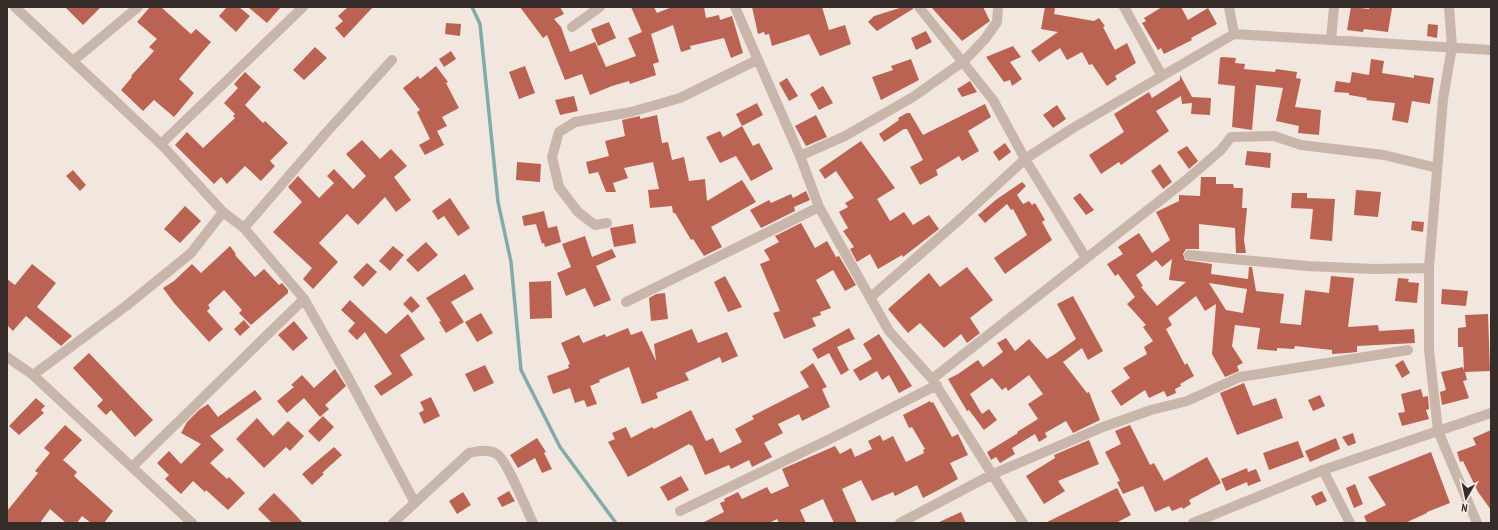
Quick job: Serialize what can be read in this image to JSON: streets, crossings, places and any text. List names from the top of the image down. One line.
{"north":"bottom"}
